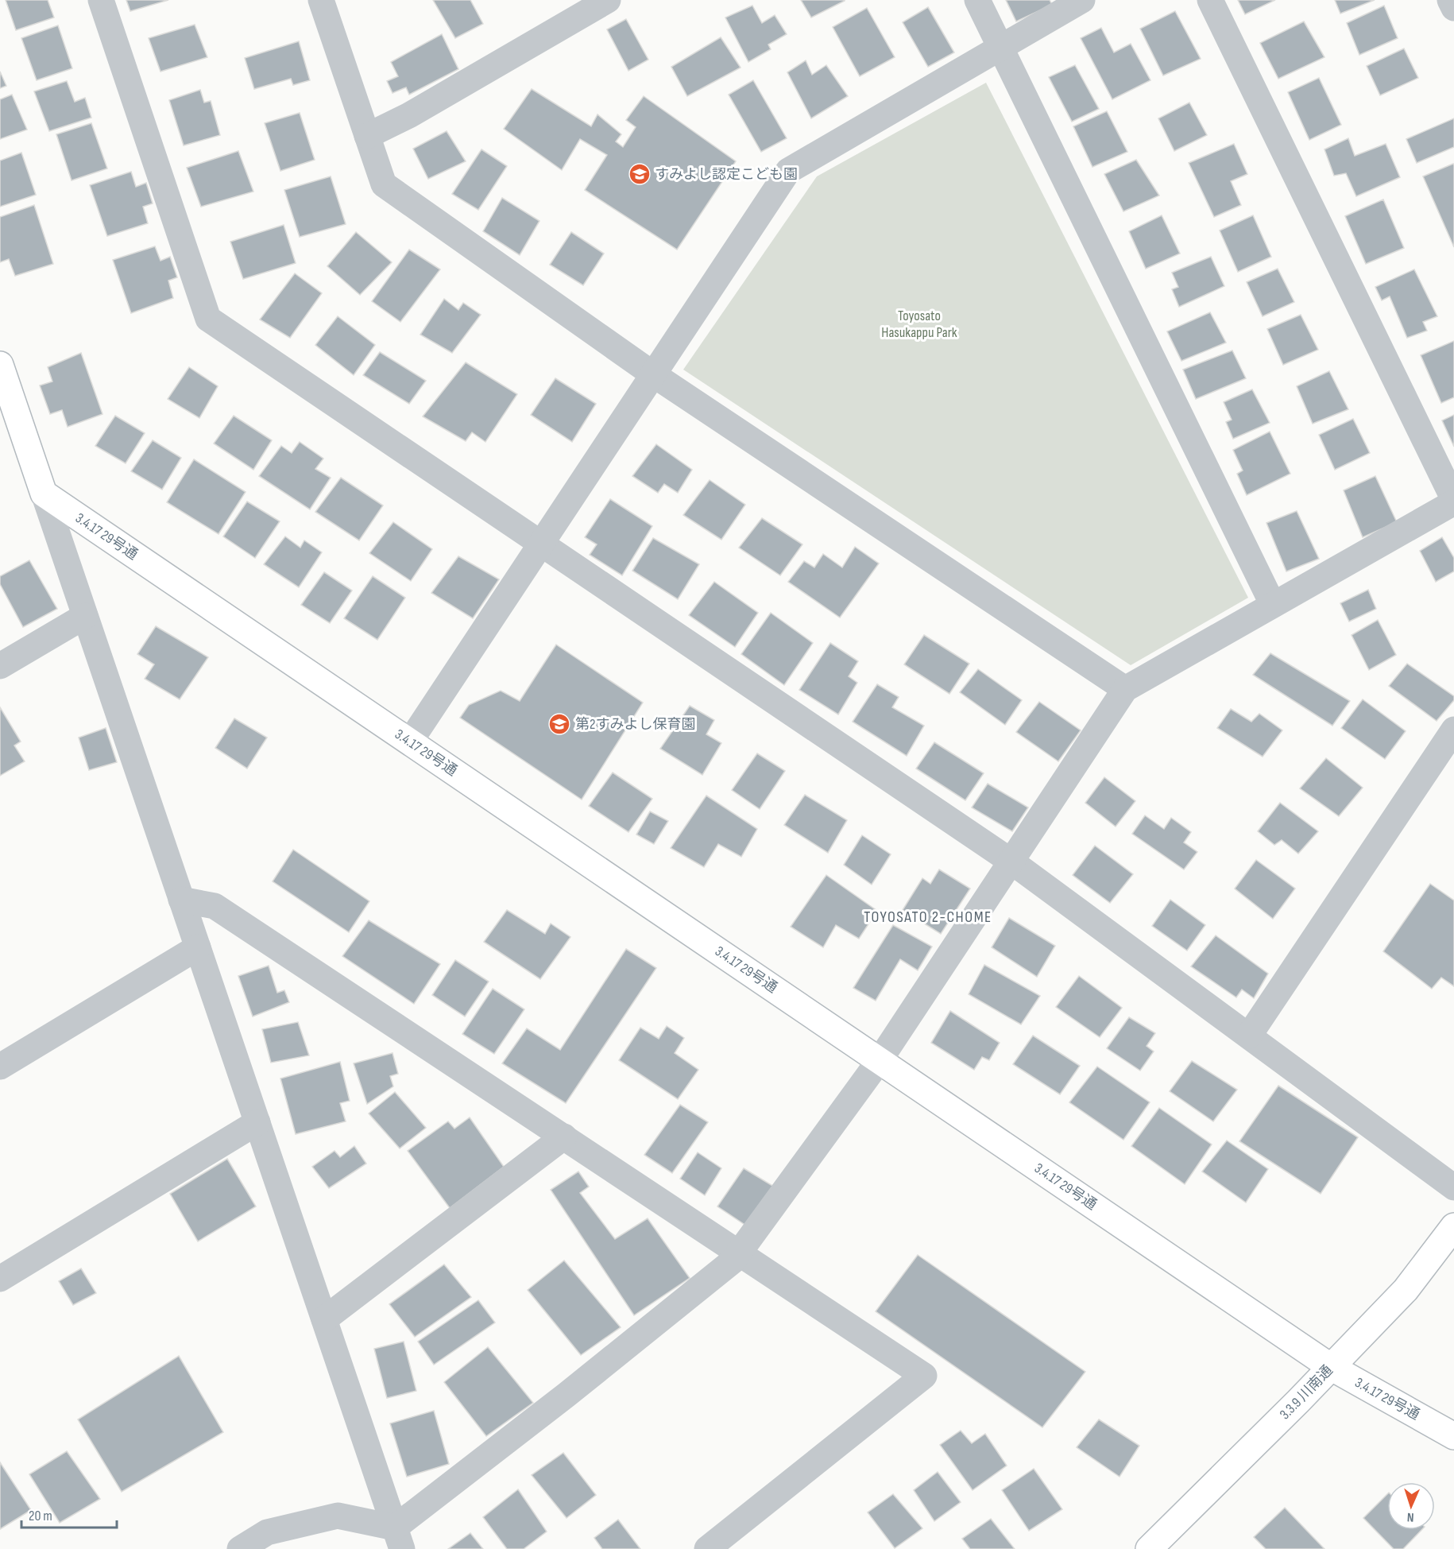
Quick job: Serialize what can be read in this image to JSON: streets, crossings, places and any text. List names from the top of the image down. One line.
{"streets":{"street":["3.4.17 29号通","3.3.9 川南通"]},"crossings":[["3.4.17 29号通","3.3.9 川南通"]],"districts":["TOYOSATO 2-CHOME"],"parks":["Toyosato Hasukappu Park"],"places":{"school or university":["すみよし認定こども園","第2すみよし保育園"]},"scale_bar":"20 m","north":"bottom"}
